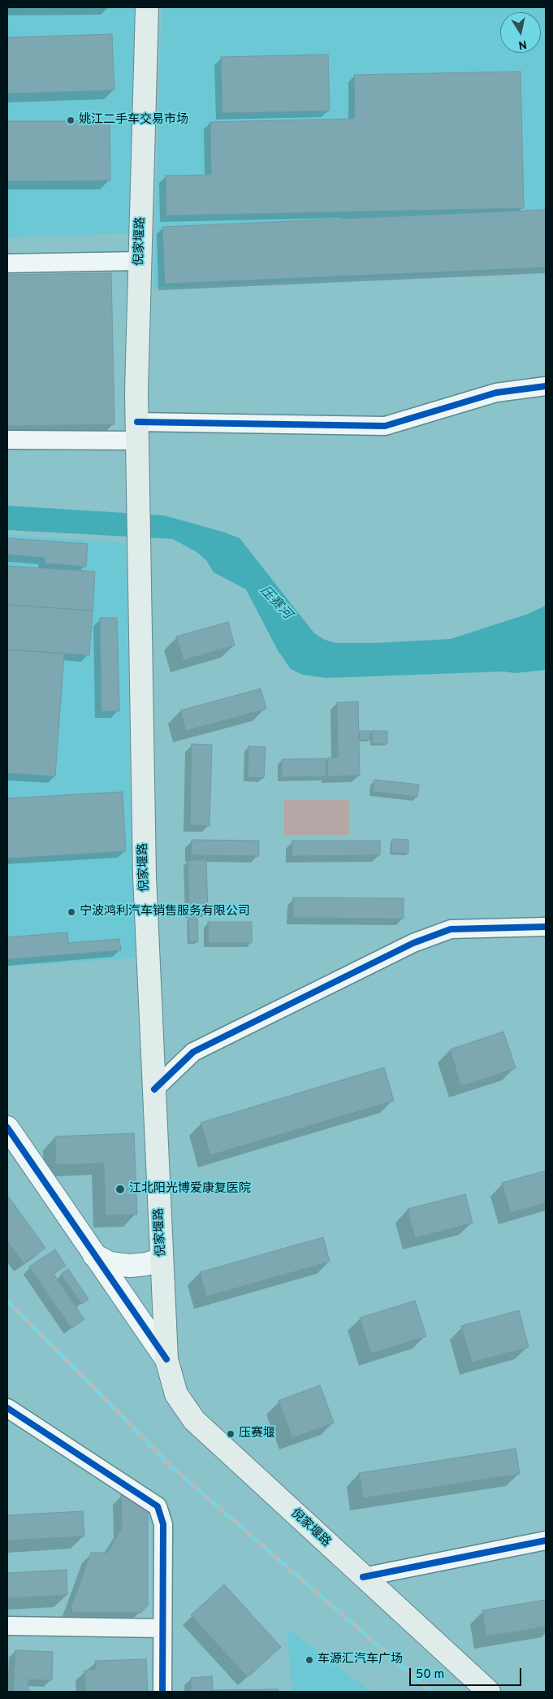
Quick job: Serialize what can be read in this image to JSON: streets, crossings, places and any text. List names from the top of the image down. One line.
{"streets":{"main road":["倪家堰路"]},"water":["压赛河"],"places":["姚江二手车交易市场","宁波鸿利汽车销售服务有限公司","江北阳光博爱康复医院","压赛堰","车源汇汽车广场"],"scale_bar":"50 m","north":"bottom"}
